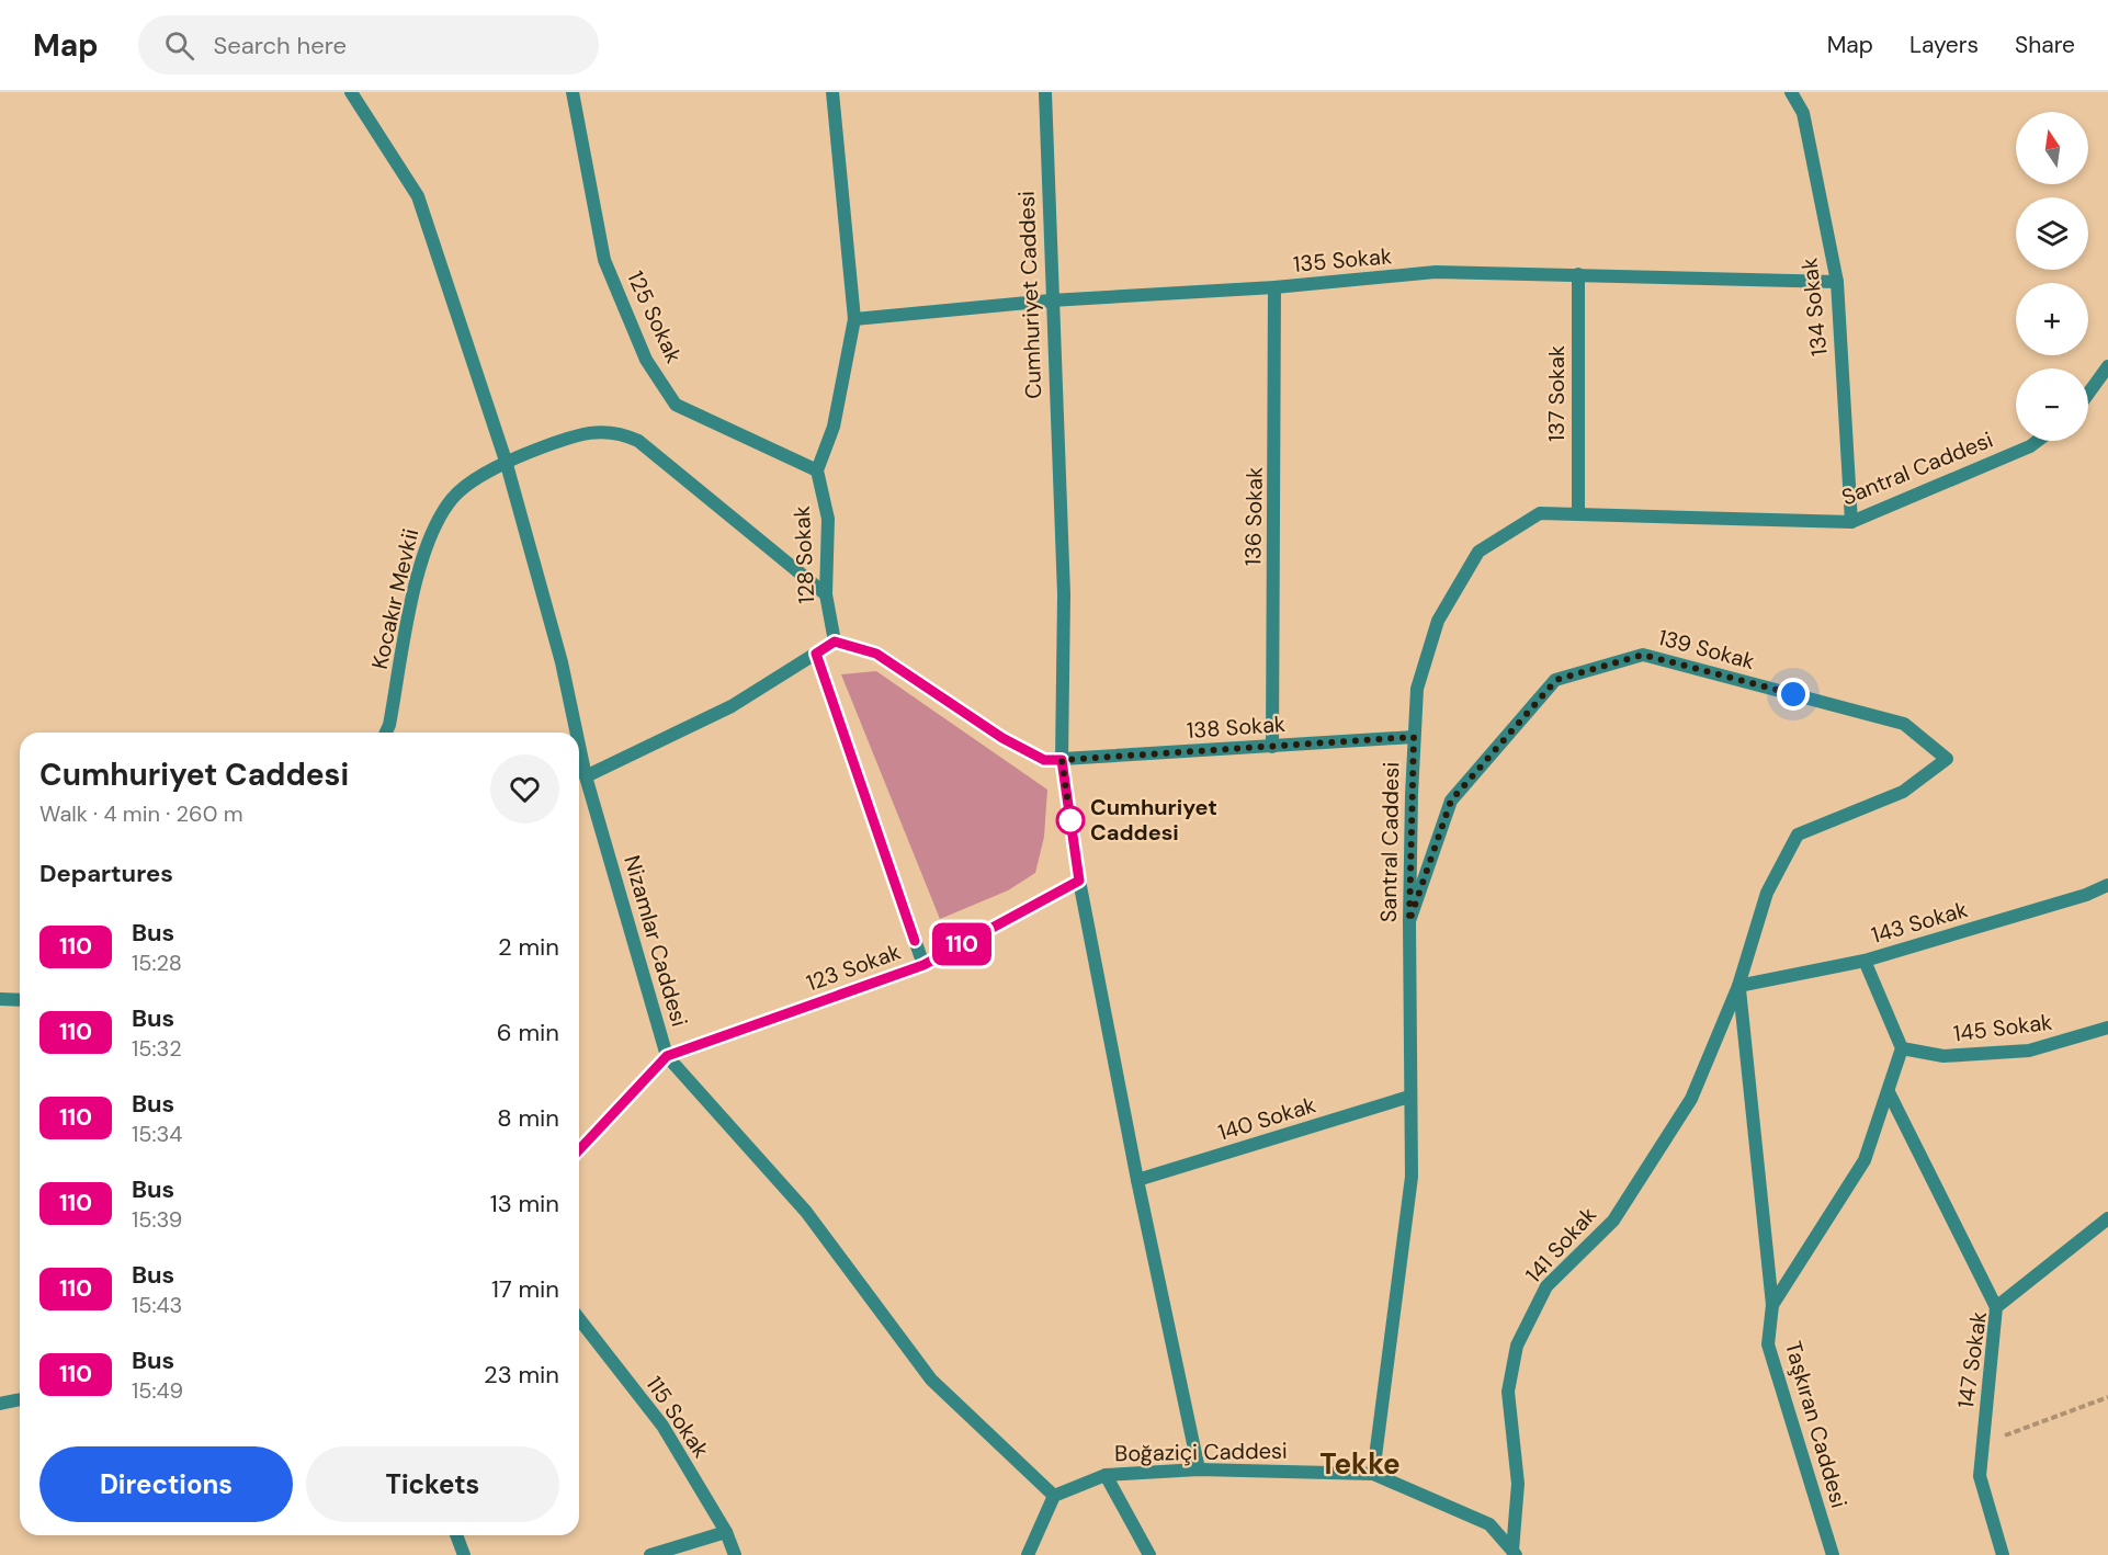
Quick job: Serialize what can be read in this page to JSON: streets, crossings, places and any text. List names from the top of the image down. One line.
{"streets":{"street":["135 Sokak","Cumhuriyet Caddesi","134 Sokak","125 Sokak","137 Sokak","Santral Caddesi","136 Sokak","128 Sokak","Kocakır Mevkii","139 Sokak","138 Sokak","143 Sokak","Nizamlar Caddesi","123 Sokak","145 Sokak","140 Sokak","141 Sokak","147 Sokak","115 Sokak","Taşkıran Caddesi","Boğaziçi Caddesi"]},"crossings":[["135 Sokak","Cumhuriyet Caddesi"],["135 Sokak","134 Sokak"],["135 Sokak","137 Sokak"],["135 Sokak","136 Sokak"],["Cumhuriyet Caddesi","138 Sokak"],["Cumhuriyet Caddesi","123 Sokak"],["Cumhuriyet Caddesi","140 Sokak"],["Cumhuriyet Caddesi","Boğaziçi Caddesi"],["134 Sokak","Santral Caddesi"],["125 Sokak","128 Sokak"],["137 Sokak","Santral Caddesi"],["Santral Caddesi","139 Sokak"],["Santral Caddesi","138 Sokak"],["Santral Caddesi","140 Sokak"],["Santral Caddesi","Boğaziçi Caddesi"],["136 Sokak","138 Sokak"],["128 Sokak","Kocakır Mevkii"],["Kocakır Mevkii","Nizamlar Caddesi"],["139 Sokak","143 Sokak"],["139 Sokak","141 Sokak"],["143 Sokak","141 Sokak"],["Nizamlar Caddesi","123 Sokak"],["Nizamlar Caddesi","Boğaziçi Caddesi"],["141 Sokak","Boğaziçi Caddesi"]],"districts":["Tekke"],"places":["Cumhuriyet Caddesi"],"lines":["bus line 110"],"north":"top","page":{"header":"Map","search":"Search here","nav":["Map","Layers","Share"],"on_map":"110","map_buttons":["+","−"],"heading":[["Cumhuriyet Caddesi","Walk · 4 min · 260 m"],"Departures"],"list":[{"mark":"110","name":"Bus","note":"15:28","value":"2 min"},{"mark":"110","name":"Bus","note":"15:32","value":"6 min"},{"mark":"110","name":"Bus","note":"15:34","value":"8 min"},{"mark":"110","name":"Bus","note":"15:39","value":"13 min"},{"mark":"110","name":"Bus","note":"15:43","value":"17 min"},{"mark":"110","name":"Bus","note":"15:49","value":"23 min"}],"buttons":["Directions","Tickets"]}}
